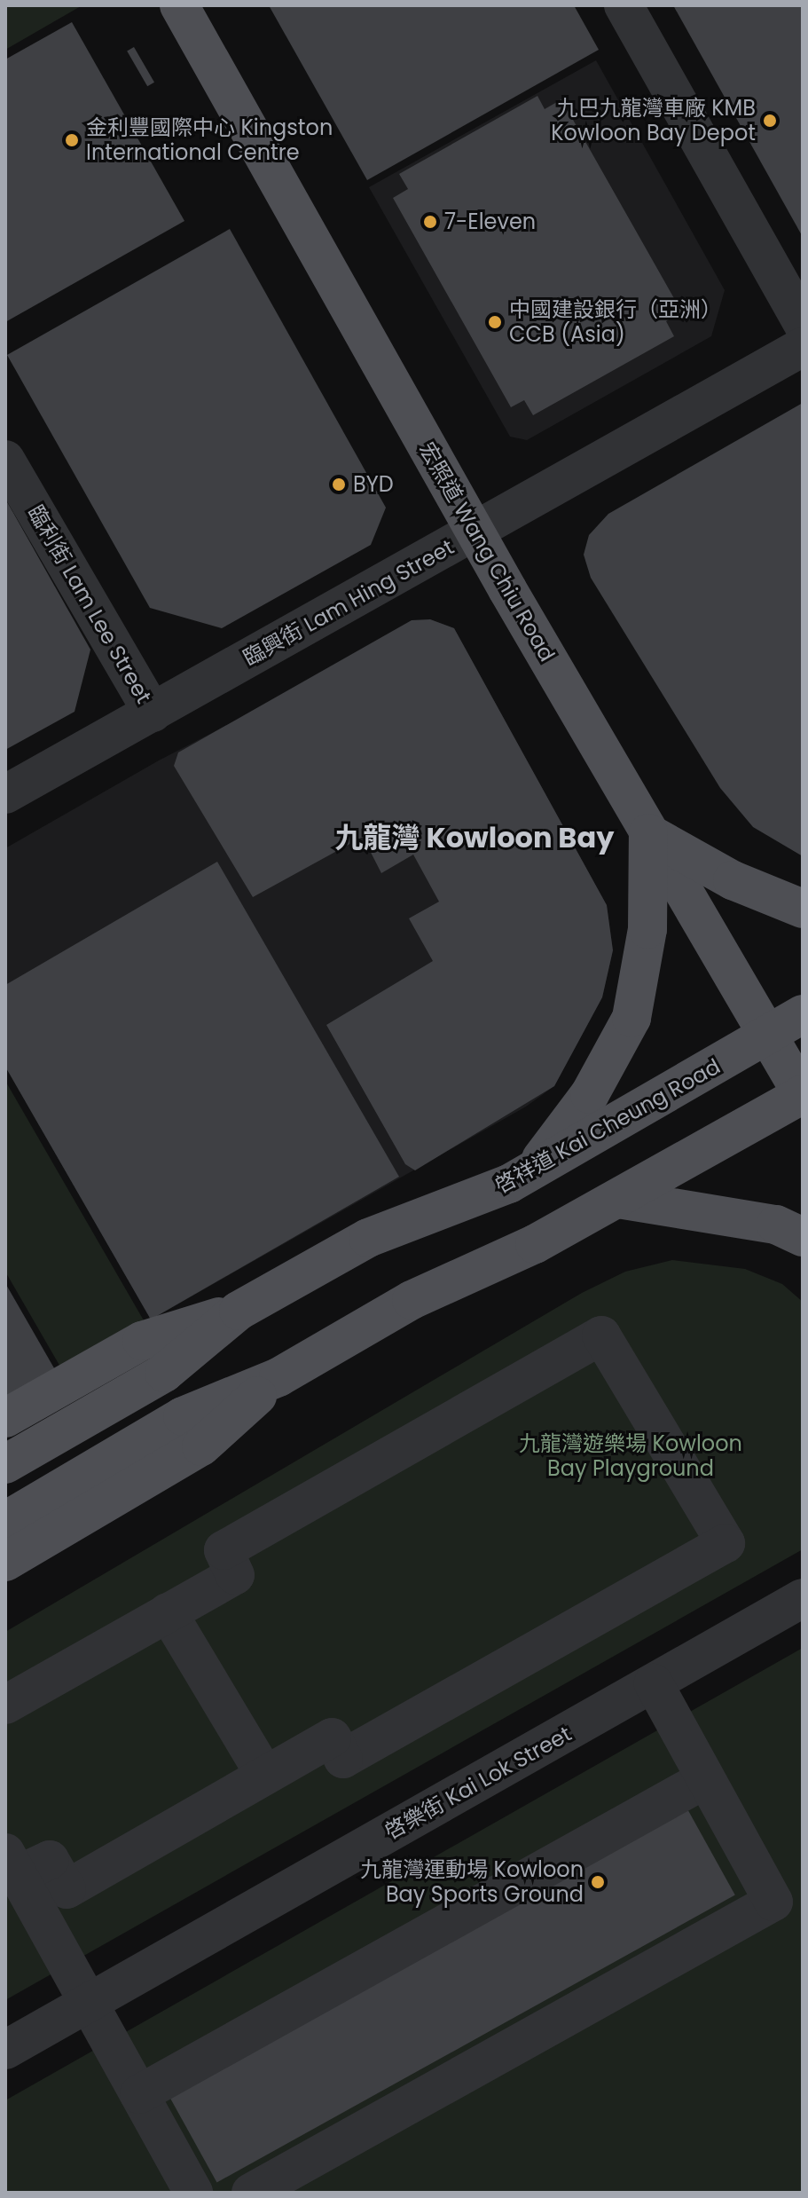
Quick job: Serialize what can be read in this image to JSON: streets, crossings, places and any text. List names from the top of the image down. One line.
{"streets":{"main road":["宏照道 Wang Chiu Road","啓祥道 Kai Cheung Road"],"street":["臨興街 Lam Hing Street","臨利街 Lam Lee Street","啓樂街 Kai Lok Street"]},"crossings":[["宏照道 Wang Chiu Road","臨興街 Lam Hing Street"],["宏照道 Wang Chiu Road","啓祥道 Kai Cheung Road"],["臨興街 Lam Hing Street","臨利街 Lam Lee Street"]],"districts":["九龍灣 Kowloon Bay"],"parks":["九龍灣遊樂場 Kowloon Bay Playground"],"places":["九巴九龍灣車廠 KMB Kowloon Bay Depot","金利豐國際中心 Kingston International Centre","7-Eleven","中國建設銀行（亞洲） CCB (Asia)","BYD","九龍灣運動場 Kowloon Bay Sports Ground"]}
